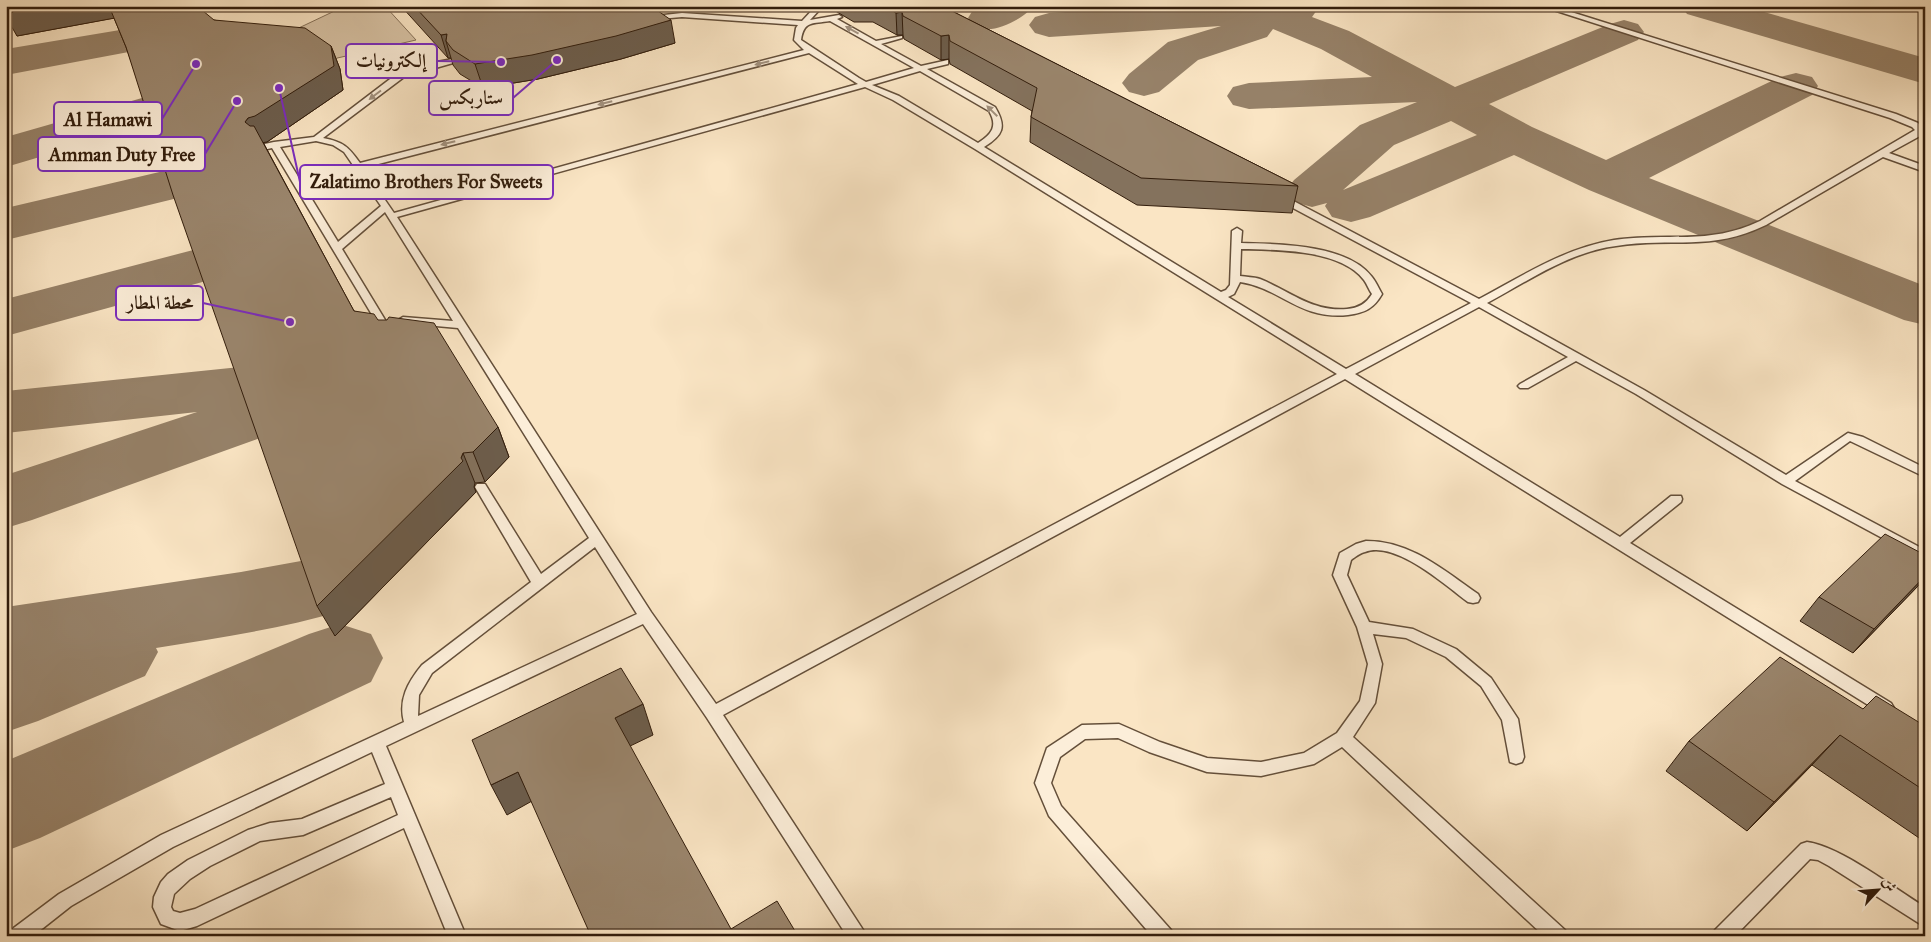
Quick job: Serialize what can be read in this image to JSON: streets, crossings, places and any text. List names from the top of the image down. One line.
{"places":["ستاربكس","إلكترونيات","Al Hamawi","Zalatimo Brothers For Sweets","Amman Duty Free","محطة المطار"],"north":"top right"}
